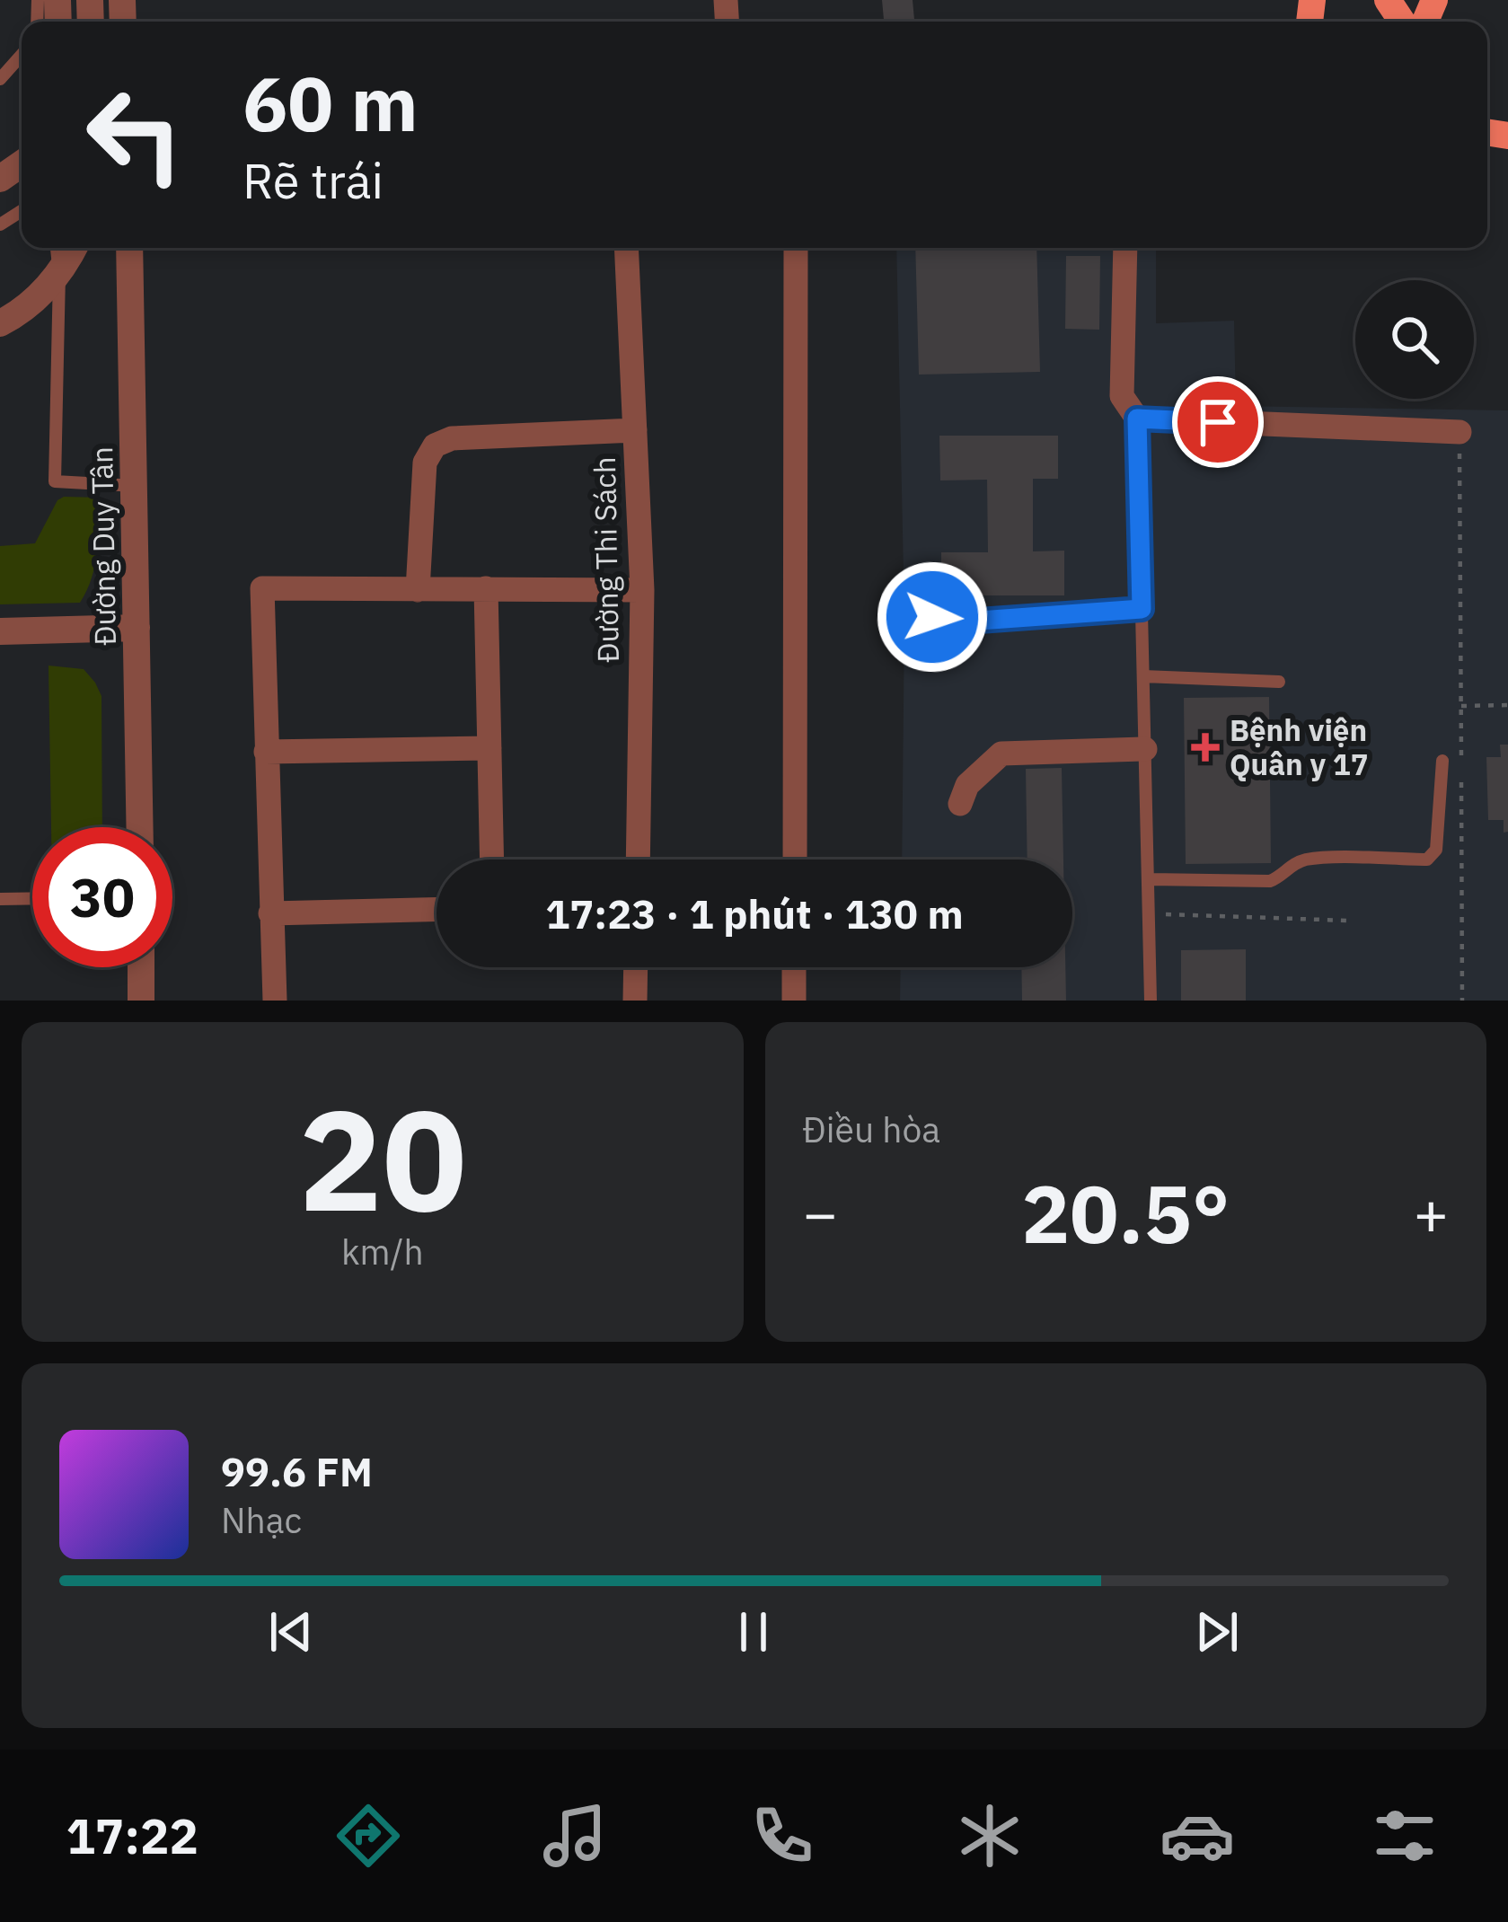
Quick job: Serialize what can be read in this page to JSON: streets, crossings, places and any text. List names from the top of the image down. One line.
{"streets":{"street":["Đường Duy Tân","Đường Thi Sách"]},"places":{"health":["Bệnh viện Quân y 17"]},"page":{"turn":["60 m","Rẽ trái"],"limit":"30","trip":"17:23 · 1 phút · 130 m","tile":[["20","km/h"],"Điều hòa"],"heat":["−","20.5°","+"],"song":["99.6 FM","Nhạc"],"tabs":"17:22"}}
